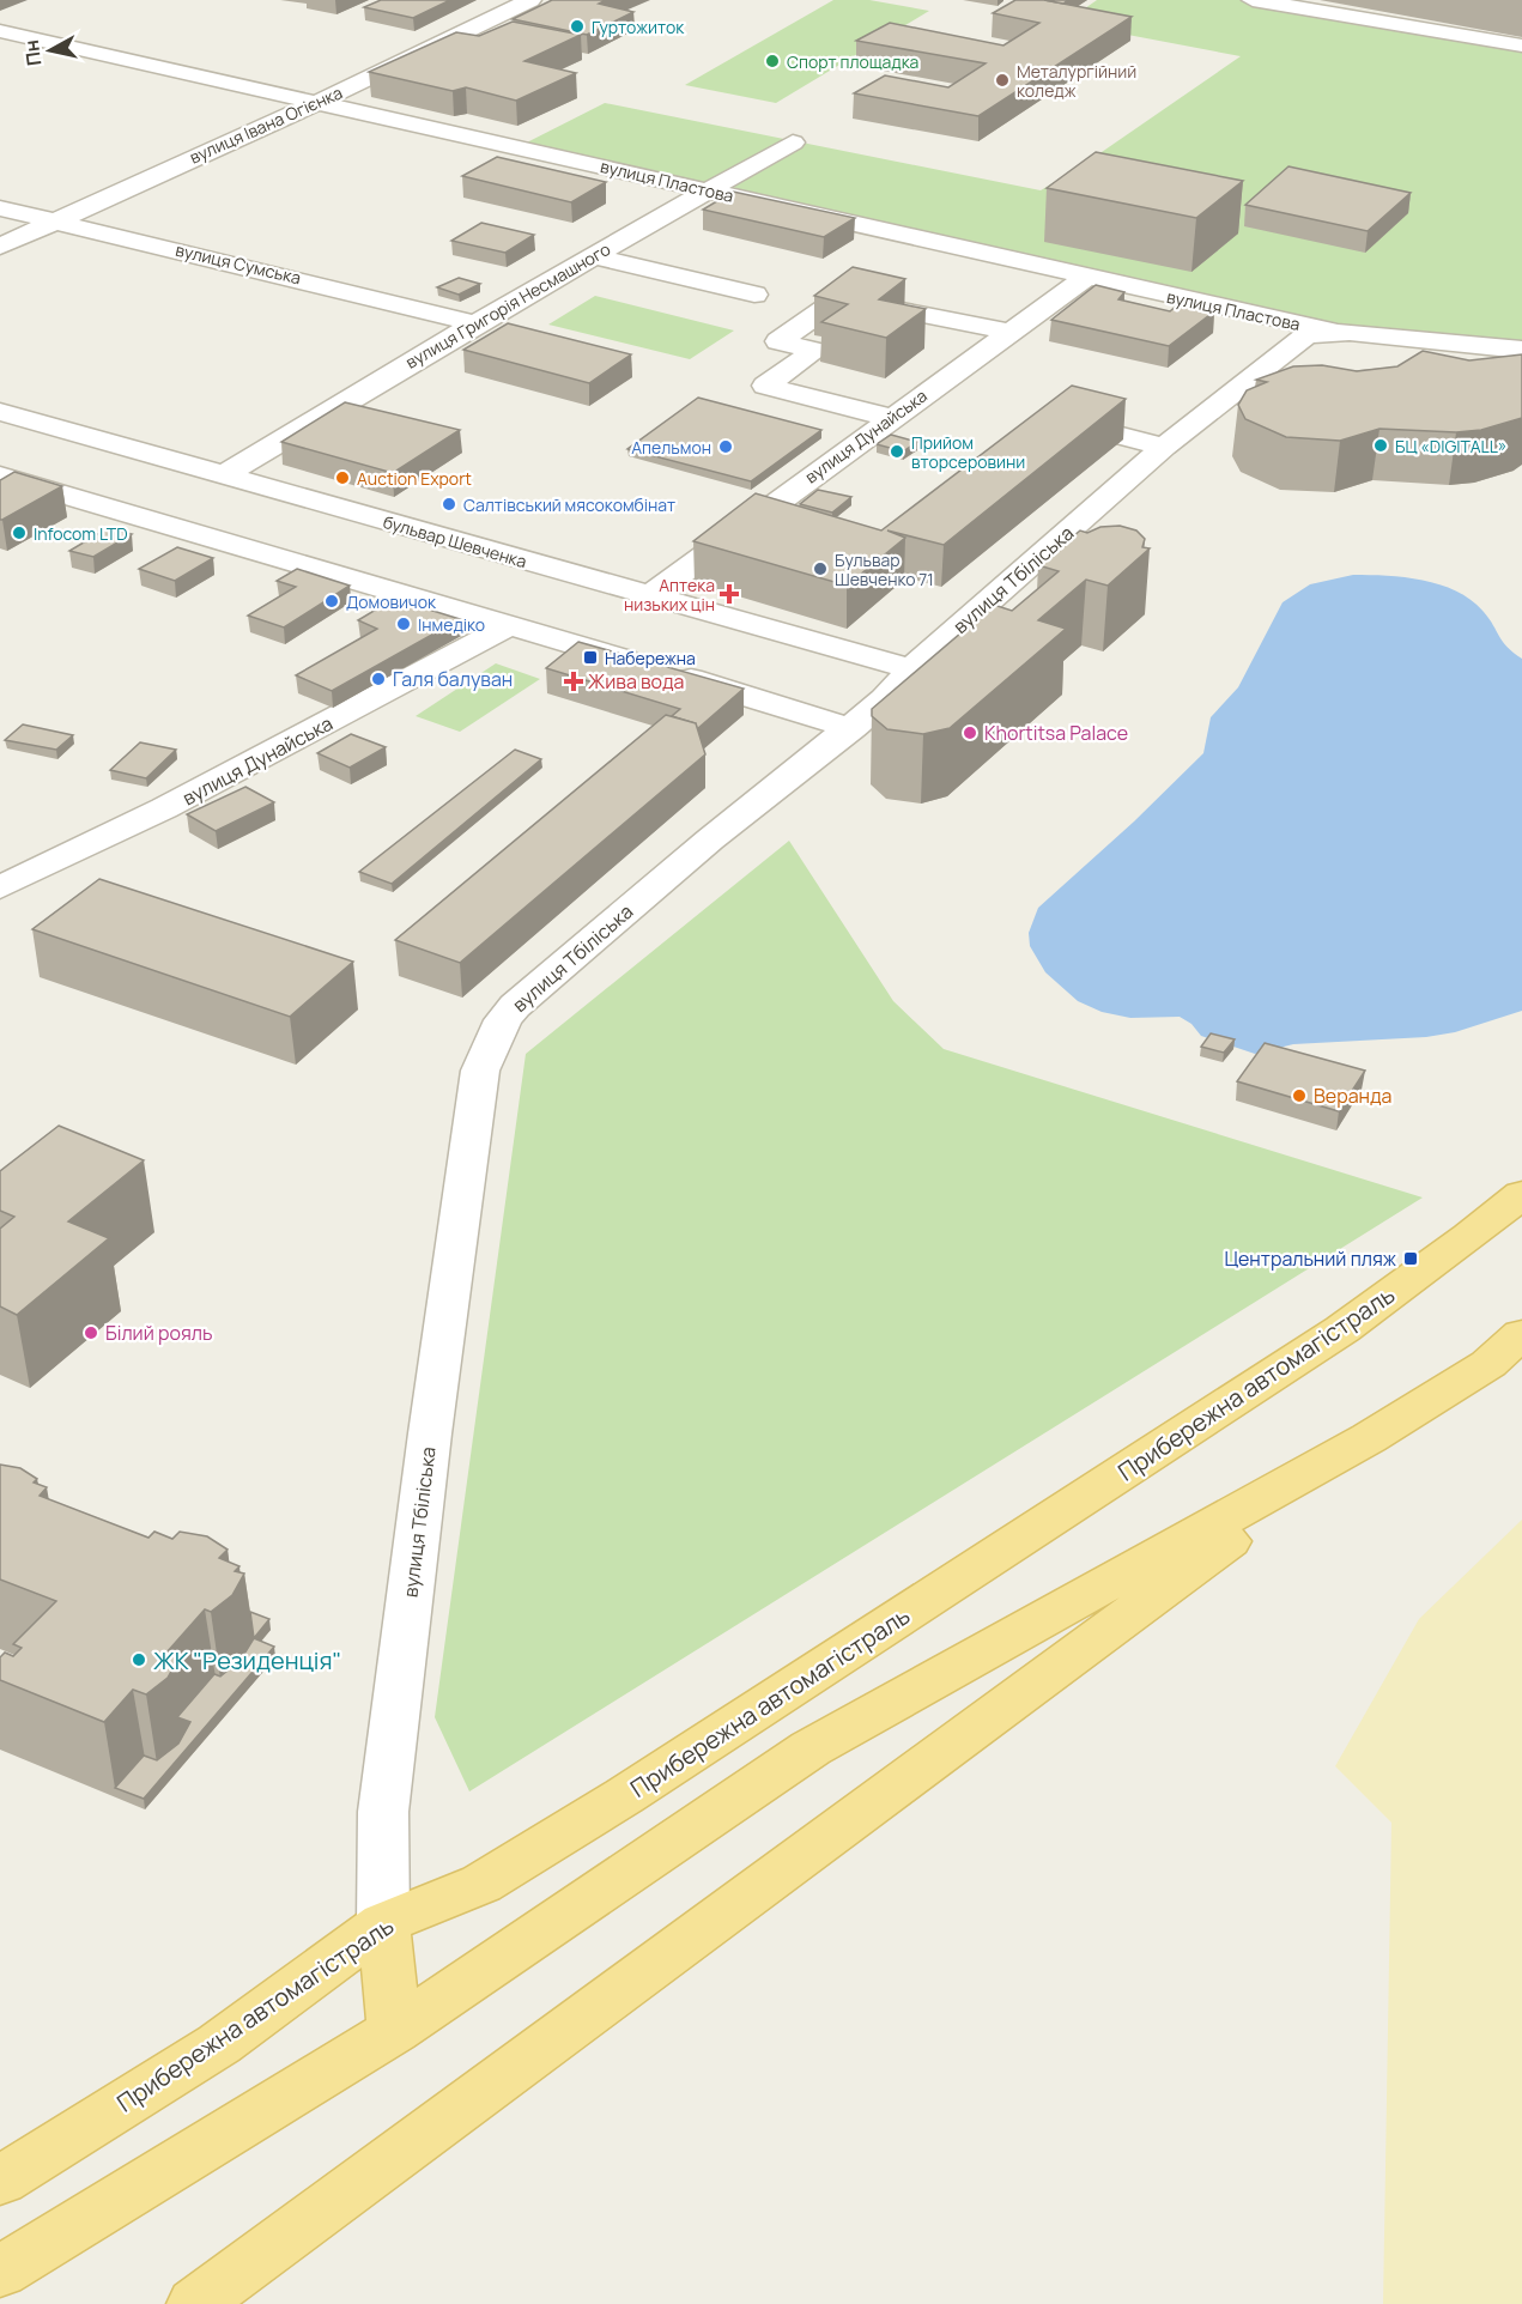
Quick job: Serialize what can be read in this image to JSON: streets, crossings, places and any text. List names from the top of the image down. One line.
{"streets":{"main road":["Прибережна автомагістраль"],"street":["вулиця Івана Огієнка","вулиця Пластова","вулиця Сумська","вулиця Григорія Несмашного","вулиця Дунайська","бульвар Шевченка","вулиця Тбіліська"]},"crossings":[["вулиця Івана Огієнка","вулиця Пластова"],["вулиця Івана Огієнка","вулиця Сумська"],["вулиця Пластова","вулиця Григорія Несмашного"],["вулиця Пластова","вулиця Дунайська"],["вулиця Пластова","вулиця Тбіліська"],["вулиця Сумська","вулиця Григорія Несмашного"],["вулиця Григорія Несмашного","бульвар Шевченка"],["вулиця Дунайська","бульвар Шевченка"],["бульвар Шевченка","вулиця Тбіліська"],["вулиця Тбіліська","Прибережна автомагістраль"]],"places":{"other":["Гуртожиток","Спорт площадка","Металургійний коледж","БЦ «DIGITALL»","Апельмон","Прийом вторсеровини","Auction Export","Салтівський мясокомбінат","Infocom LTD","Бульвар Шевченко 71","Домовичок","Інмедіко","Галя балуван","Khortitsa Palace","Веранда","Білий рояль","ЖК \"Резиденція\""],"health":["Аптека низьких цін","Жива вода"],"transit":["Набережна","Центральний пляж"]},"north":"left"}
